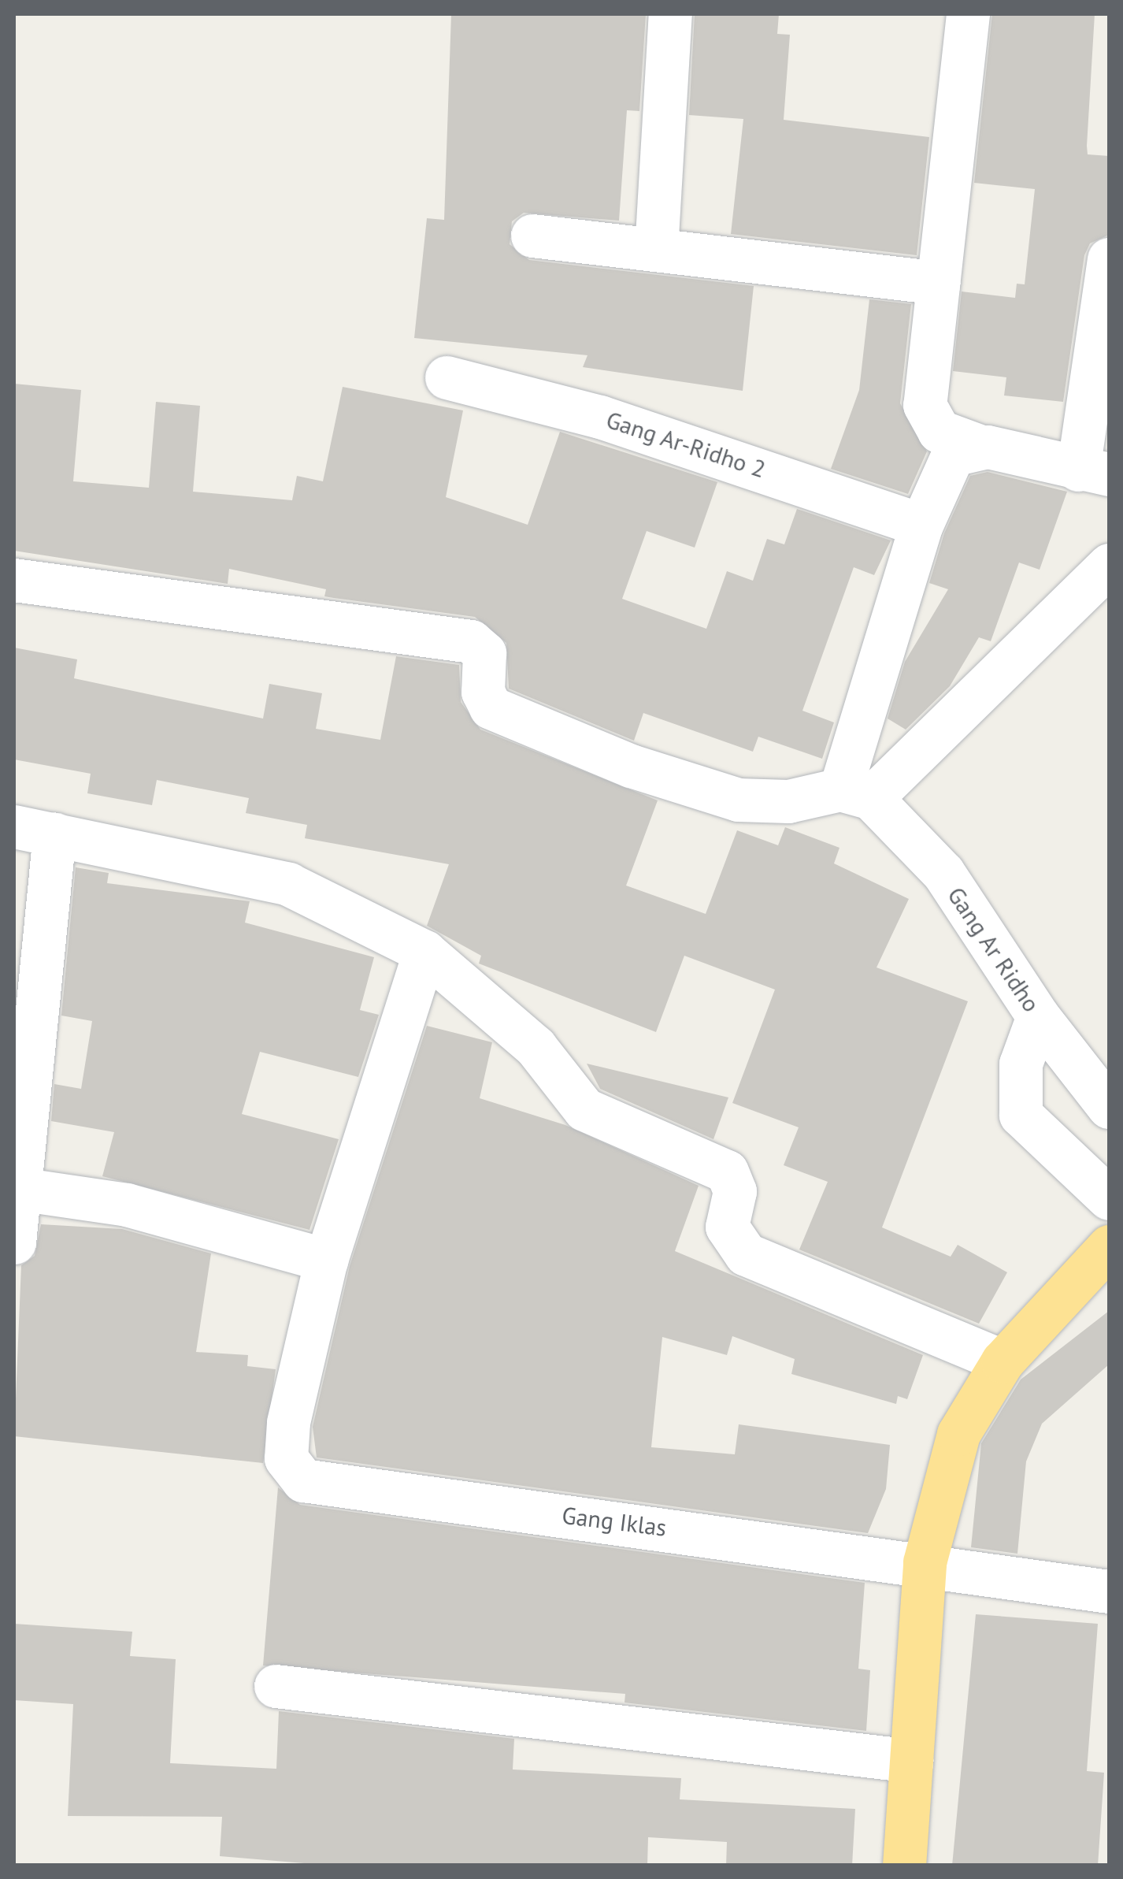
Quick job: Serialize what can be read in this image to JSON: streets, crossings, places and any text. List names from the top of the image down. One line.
{"streets":{"street":["Gang Ar-Ridho 2","Gang Ar Ridho","Gang Iklas"]}}
